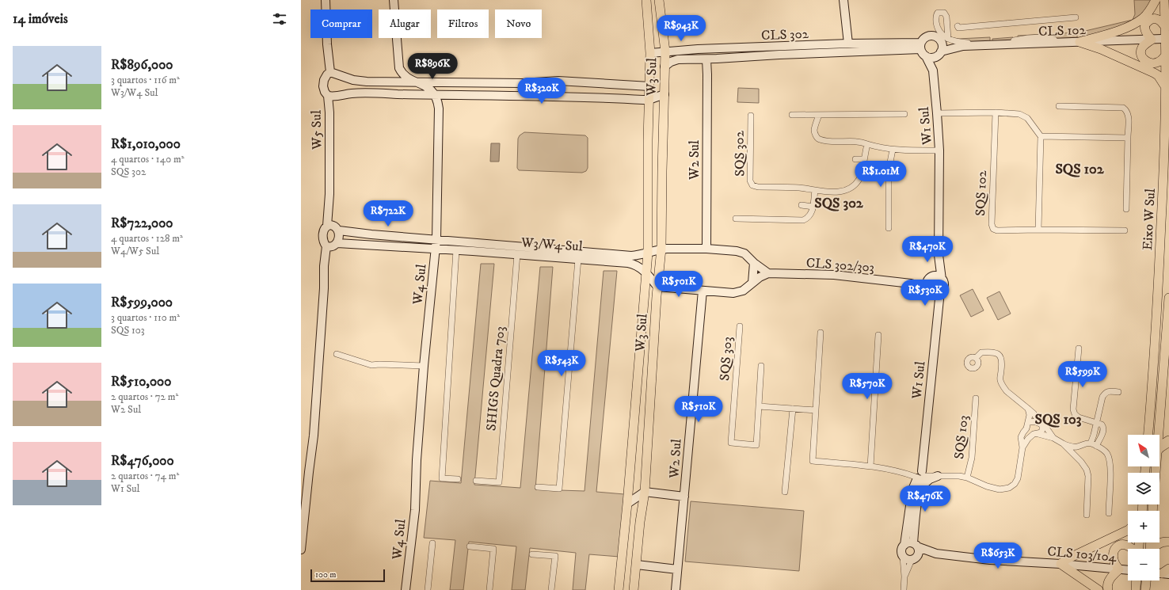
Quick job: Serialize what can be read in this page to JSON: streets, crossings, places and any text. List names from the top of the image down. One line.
{"streets":{"main road":["CLS 102","CLS 302","W3 Sul","W1 Sul","W5 Sul","W2 Sul","Eixo W Sul","W3/W4 Sul","CLS 302/303","W4 Sul","CLS 103/104"],"street":["SQS 302","SQS 102","SQS 303","SHIGS Quadra 703","SQS 103"]},"crossings":[["CLS 102","CLS 302"],["CLS 102","W1 Sul"],["CLS 302","W3 Sul"],["CLS 302","W1 Sul"],["CLS 302","W2 Sul"],["W3 Sul","W3/W4 Sul"],["W1 Sul","CLS 302/303"],["W1 Sul","SQS 103"],["W1 Sul","CLS 103/104"],["W5 Sul","W3/W4 Sul"],["W3/W4 Sul","W4 Sul"],["W3/W4 Sul","SHIGS Quadra 703"]],"districts":["SQS 102","SQS 302","SQS 103"],"scale_bar":"100 m","north":"top left","page":{"heading":"14 imóveis","chip":["Comprar","Alugar","Filtros","Novo"],"price":["R$943K","R$896K","R$320K","R$1.01M","R$722K","R$470K","R$501K","R$530K","R$543K","R$599K","R$570K","R$510K","R$476K","R$653K"],"list":[{"name":"R$896,000","note":"3 quartos · 116 m² · W3/W4 Sul"},{"name":"R$1,010,000","note":"4 quartos · 140 m² · SQS 302"},{"name":"R$722,000","note":"4 quartos · 128 m² · W4/W5 Sul"},{"name":"R$599,000","note":"3 quartos · 110 m² · SQS 103"},{"name":"R$510,000","note":"2 quartos · 72 m² · W2 Sul"},{"name":"R$476,000","note":"2 quartos · 74 m² · W1 Sul"}],"map_buttons":["+","−"],"scale":"100 m"}}
